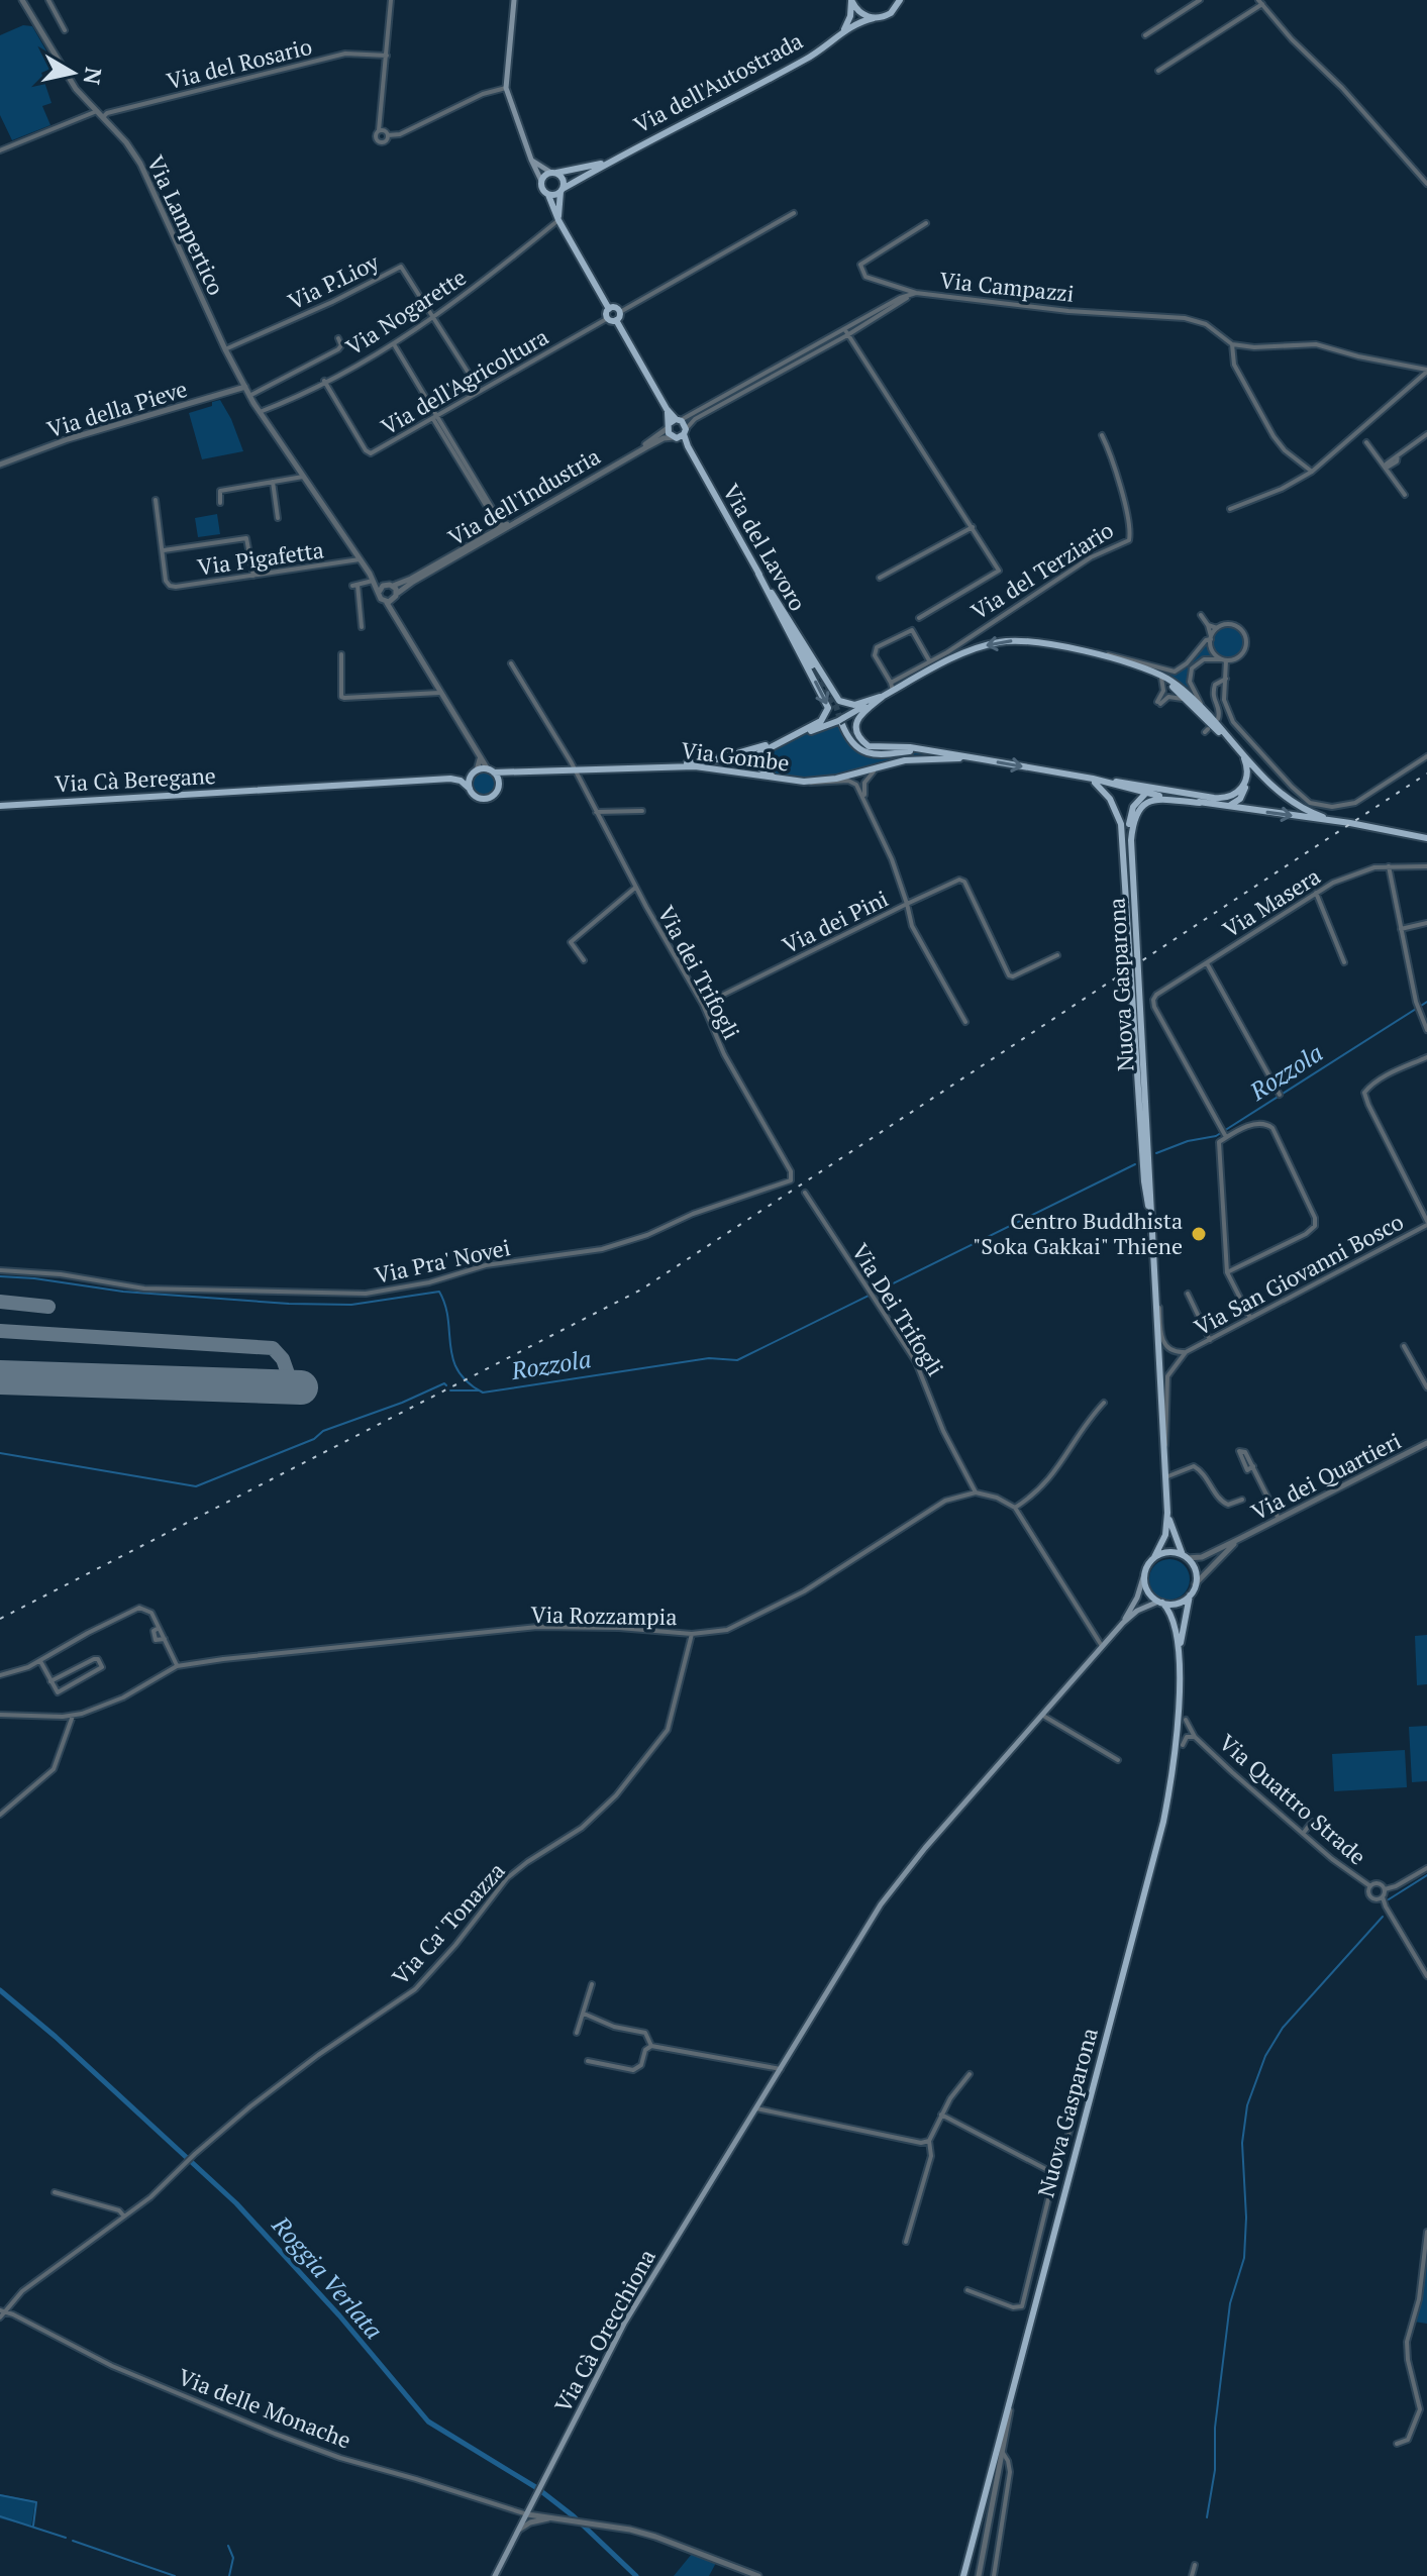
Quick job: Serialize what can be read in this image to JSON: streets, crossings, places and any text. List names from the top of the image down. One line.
{"streets":{"main road":["Via dell'Autostrada","Via del Lavoro","Via del Terziario","Via Gombe","Via Cà Beregane","Nuova Gasparona","Via Cà Orecchiona"],"street":["Via del Rosario","Via Lampertico","Via P.Lioy","Via Campazzi","Via Nogarette","Via dell'Agricoltura","Via della Pieve","Via dell'Industria","Via Pigafetta","Via Masera","Via dei Pini","Via dei Trifogli","Via Pra' Novei","Via San Giovanni Bosco","Via Dei Trifogli","Via dei Quartieri","Via Rozzampia","Via Quattro Strade","Via Ca' Tonazza","Via delle Monache"]},"crossings":[["Via del Rosario","Via Lampertico"],["Via Lampertico","Via P.Lioy"],["Via Lampertico","Via Nogarette"],["Via Lampertico","Via della Pieve"],["Via Lampertico","Via dell'Industria"],["Via Lampertico","Via Pigafetta"],["Via Lampertico","Via Gombe"],["Via P.Lioy","Via Nogarette"],["Via Campazzi","Via dell'Industria"],["Via Nogarette","Via dell'Agricoltura"],["Via dell'Industria","Via del Lavoro"],["Via del Terziario","Via Gombe"],["Via Gombe","Via dei Trifogli"],["Via Gombe","Nuova Gasparona"],["Via dei Pini","Via dei Trifogli"],["Via dei Trifogli","Via Pra' Novei"],["Nuova Gasparona","Via dei Quartieri"],["Nuova Gasparona","Via Cà Orecchiona"],["Via Dei Trifogli","Via Rozzampia"],["Via dei Quartieri","Via Cà Orecchiona"],["Via Rozzampia","Via Ca' Tonazza"],["Via Ca' Tonazza","Via delle Monache"],["Via Cà Orecchiona","Via delle Monache"]],"water":["Rozzola","Roggia Verlata"],"places":["Centro Buddhista \"Soka Gakkai\" Thiene"],"north":"right"}
